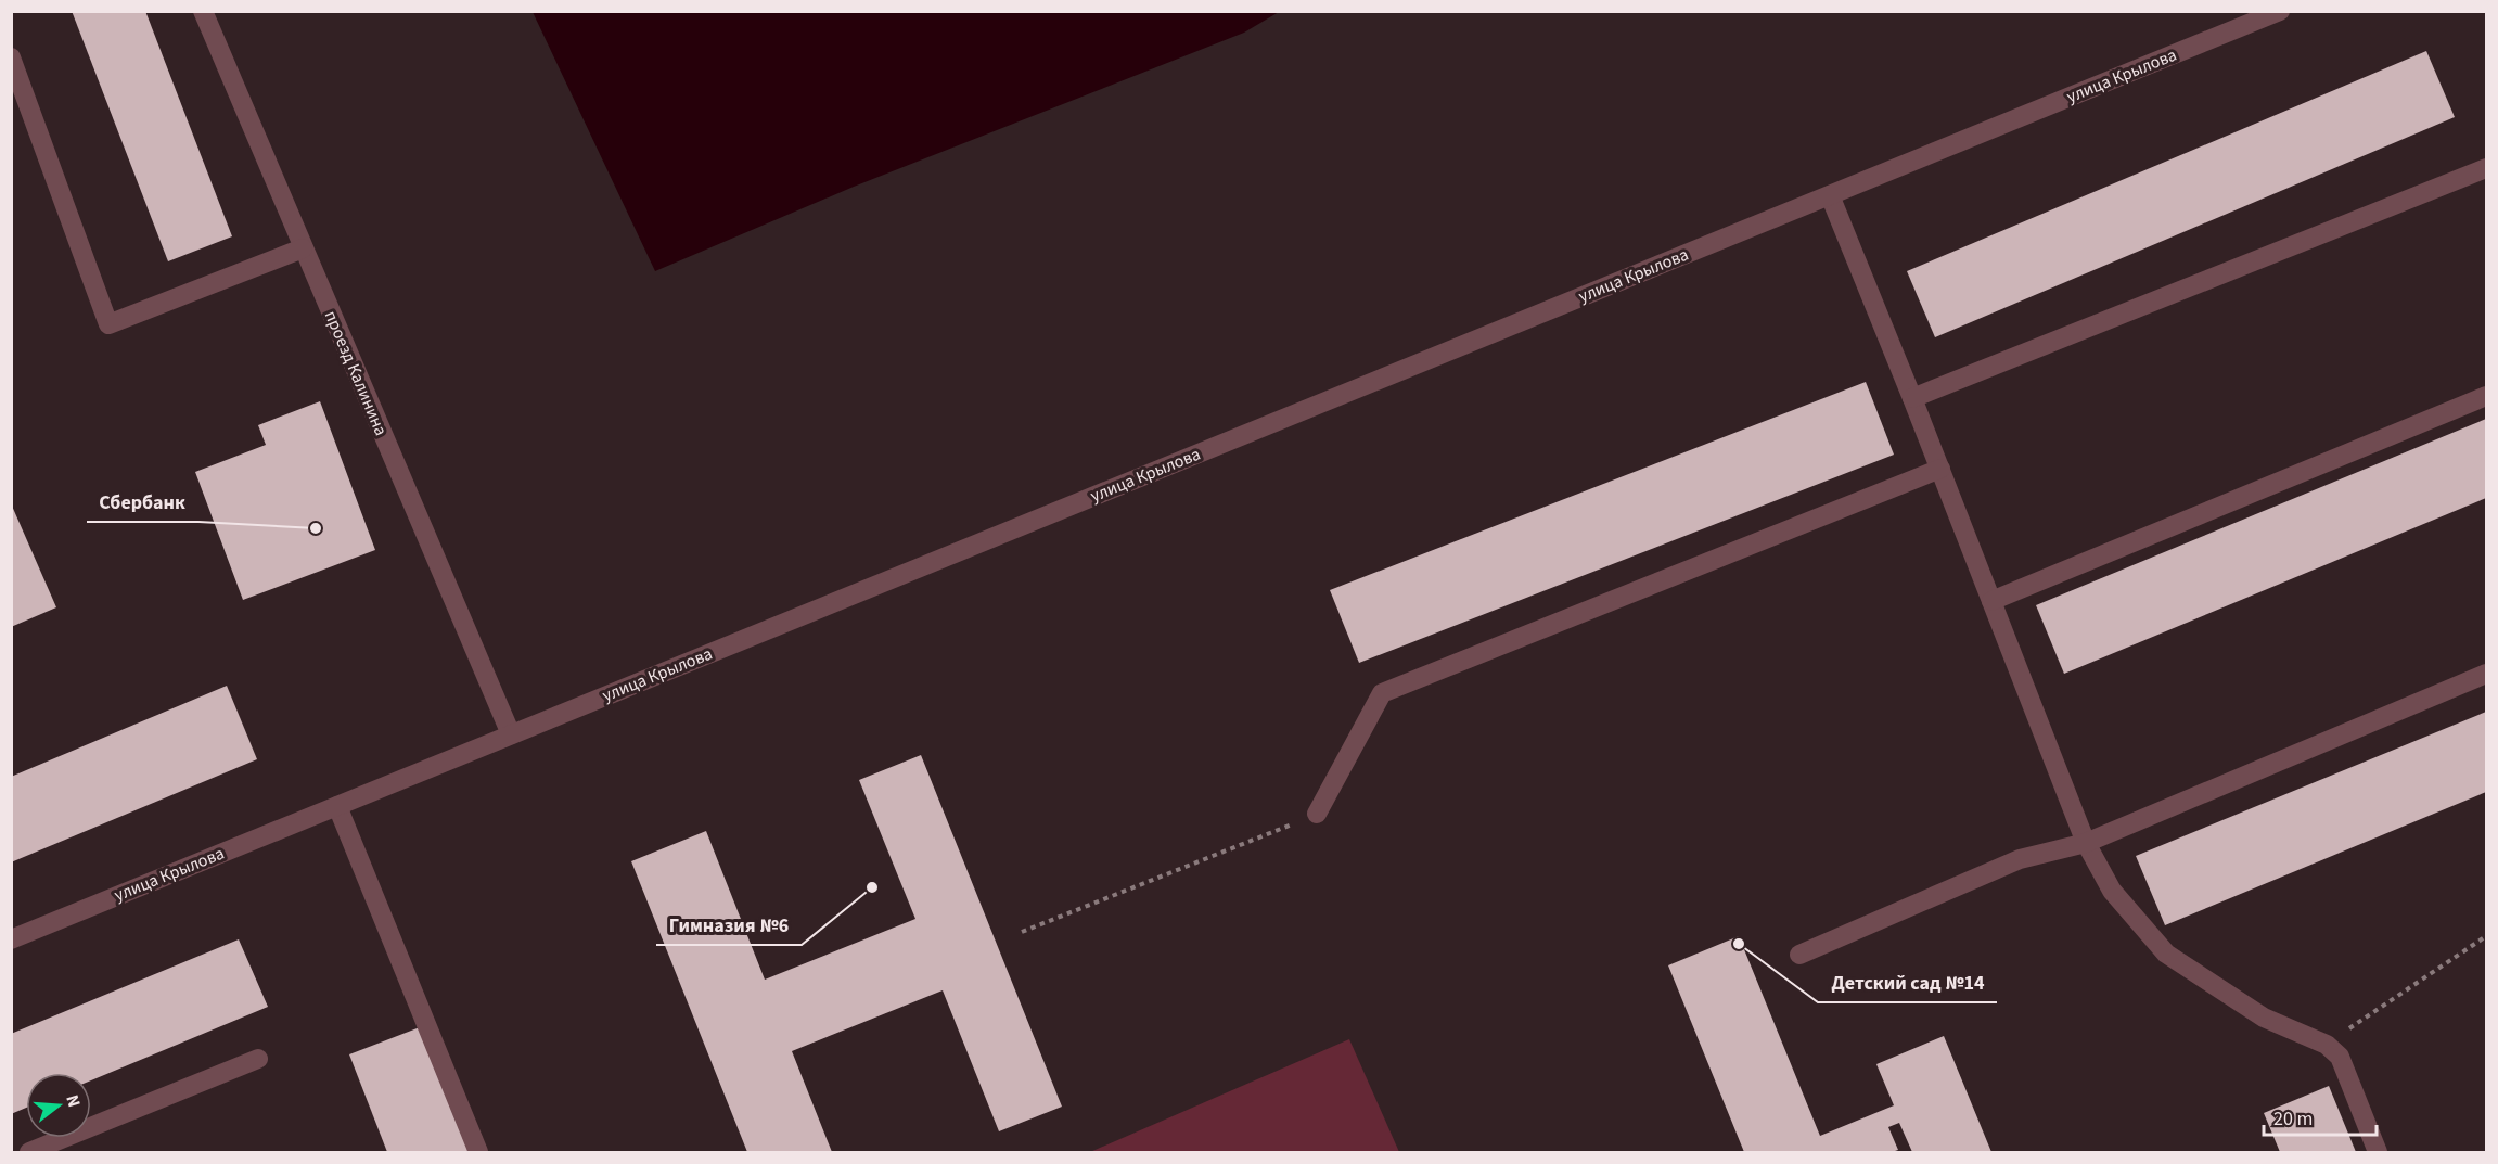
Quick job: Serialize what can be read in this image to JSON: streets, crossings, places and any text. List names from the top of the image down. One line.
{"streets":{"street":["улица Крылова","проезд Калинина"]},"crossings":[["улица Крылова","проезд Калинина"]],"places":["Сбербанк","Гимназия №6","Детский сад №14"],"scale_bar":"20 m","north":"right"}
